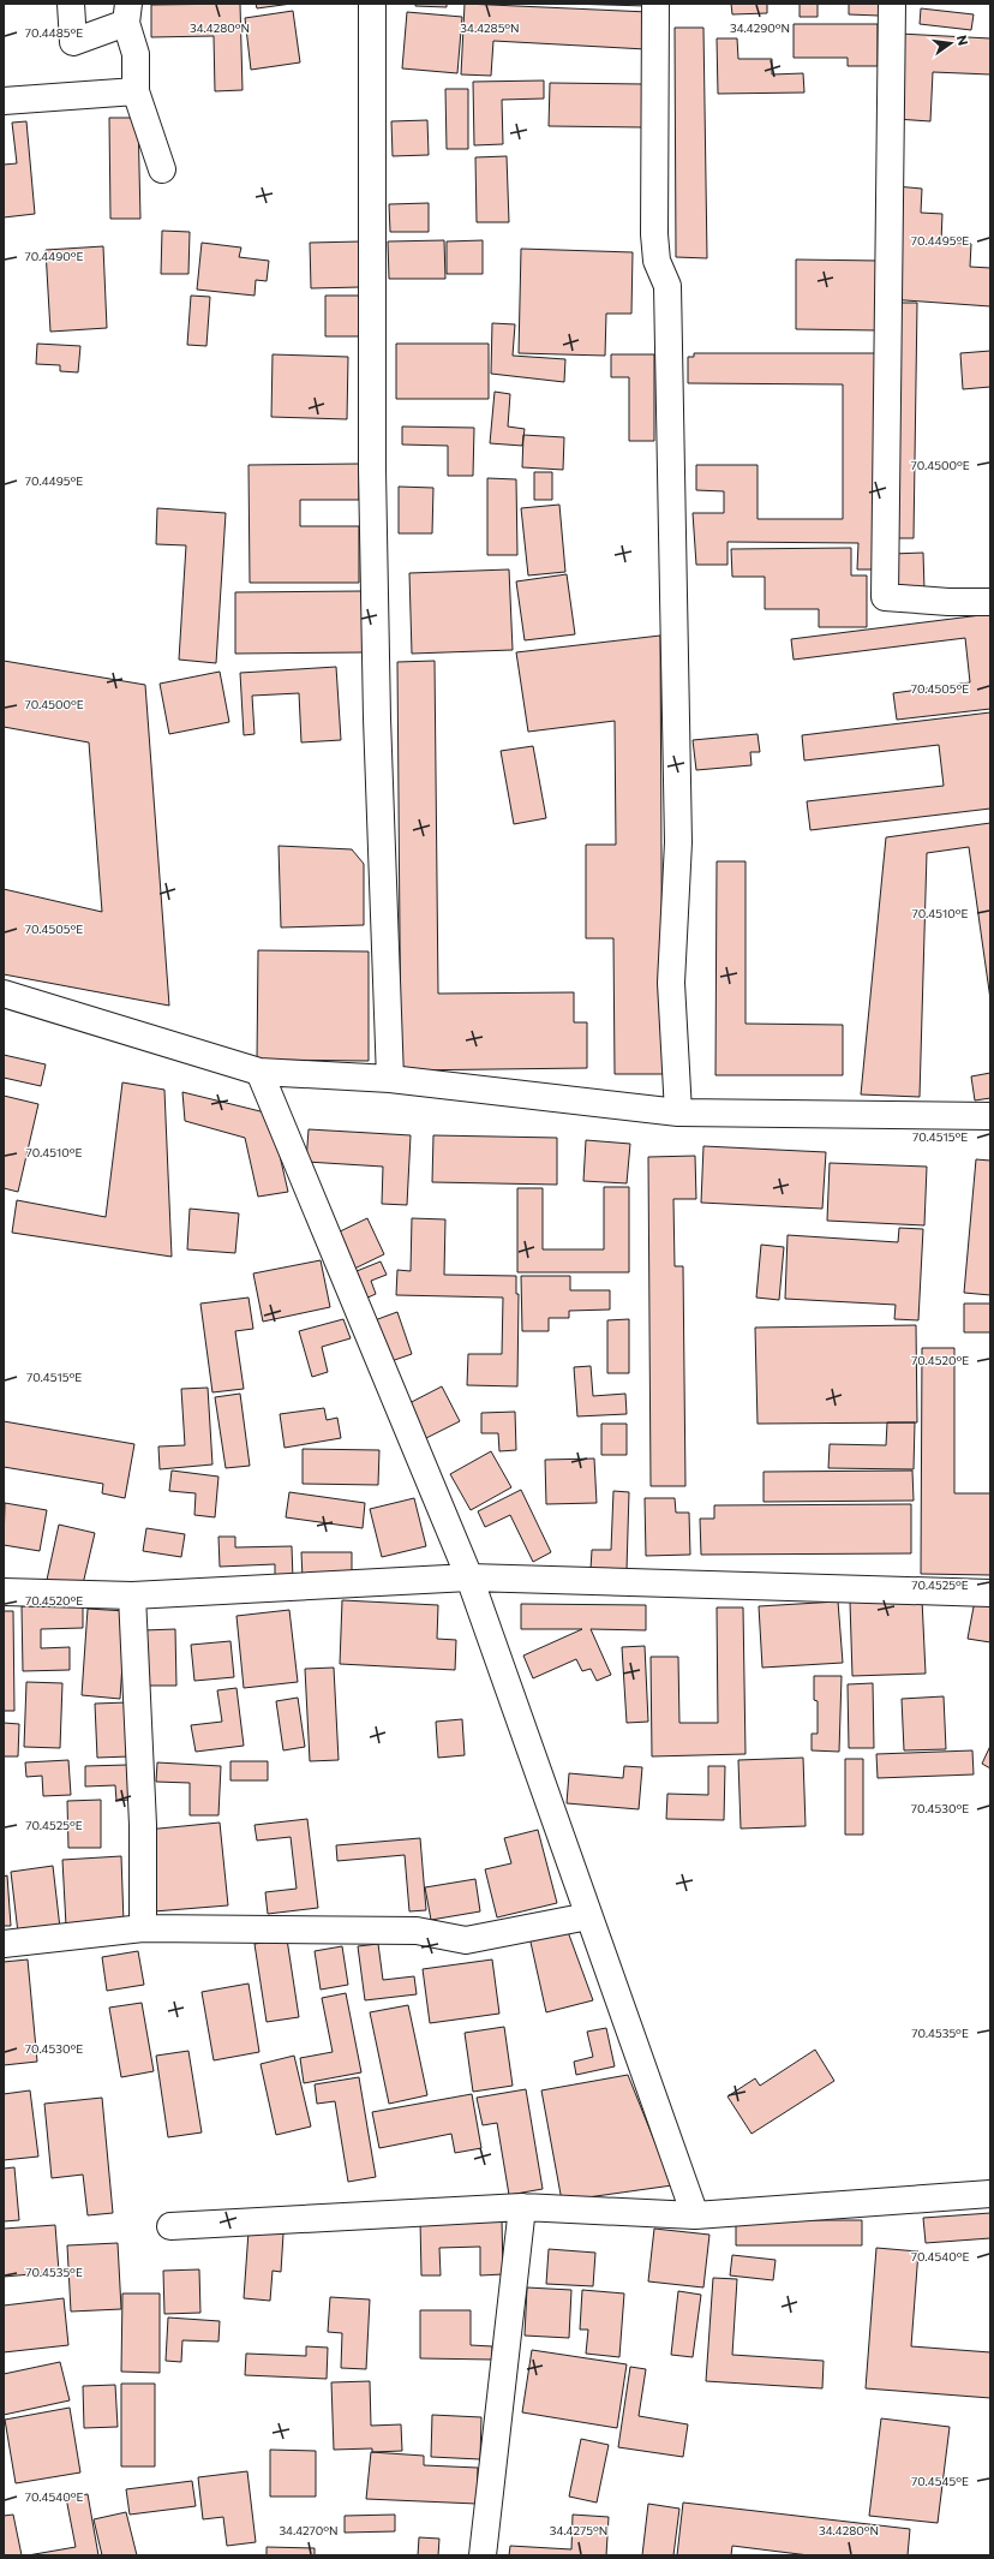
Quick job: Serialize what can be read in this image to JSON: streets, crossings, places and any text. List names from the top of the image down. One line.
{"north":"right","coordinates":["34.4280°N","34.4285°N","34.4290°N","70.4485°E","70.4495°E","70.4490°E","70.4500°E","70.4505°E","70.4510°E","70.4515°E","70.4520°E","70.4525°E","70.4530°E","70.4535°E","70.4540°E","70.4545°E","34.4270°N","34.4275°N"]}
